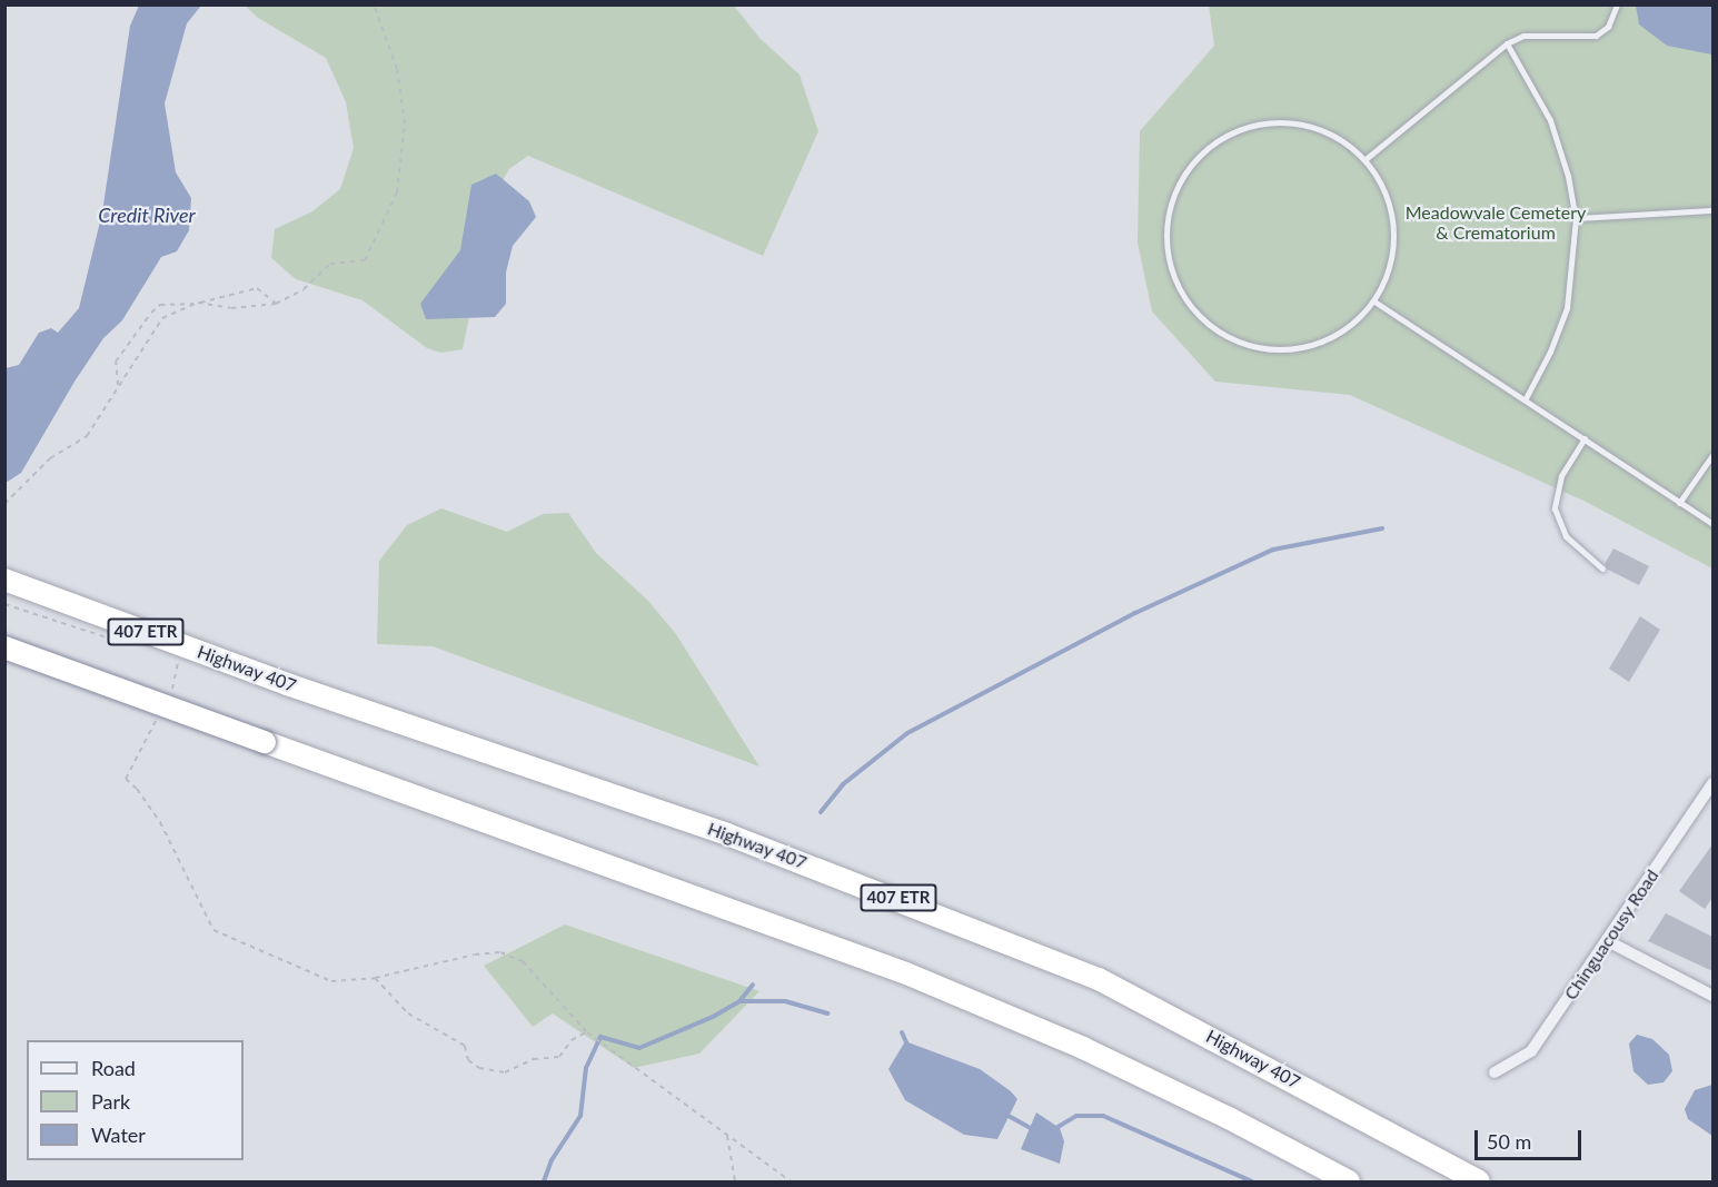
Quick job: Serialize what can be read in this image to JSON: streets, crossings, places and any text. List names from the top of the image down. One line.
{"streets":{"highway":["407 ETR","Highway 407"],"street":["Chinguacousy Road"]},"water":["Credit River"],"parks":["Meadowvale Cemetery & Crematorium"],"legend":["Road","Park","Water"],"scale_bar":"50 m"}
